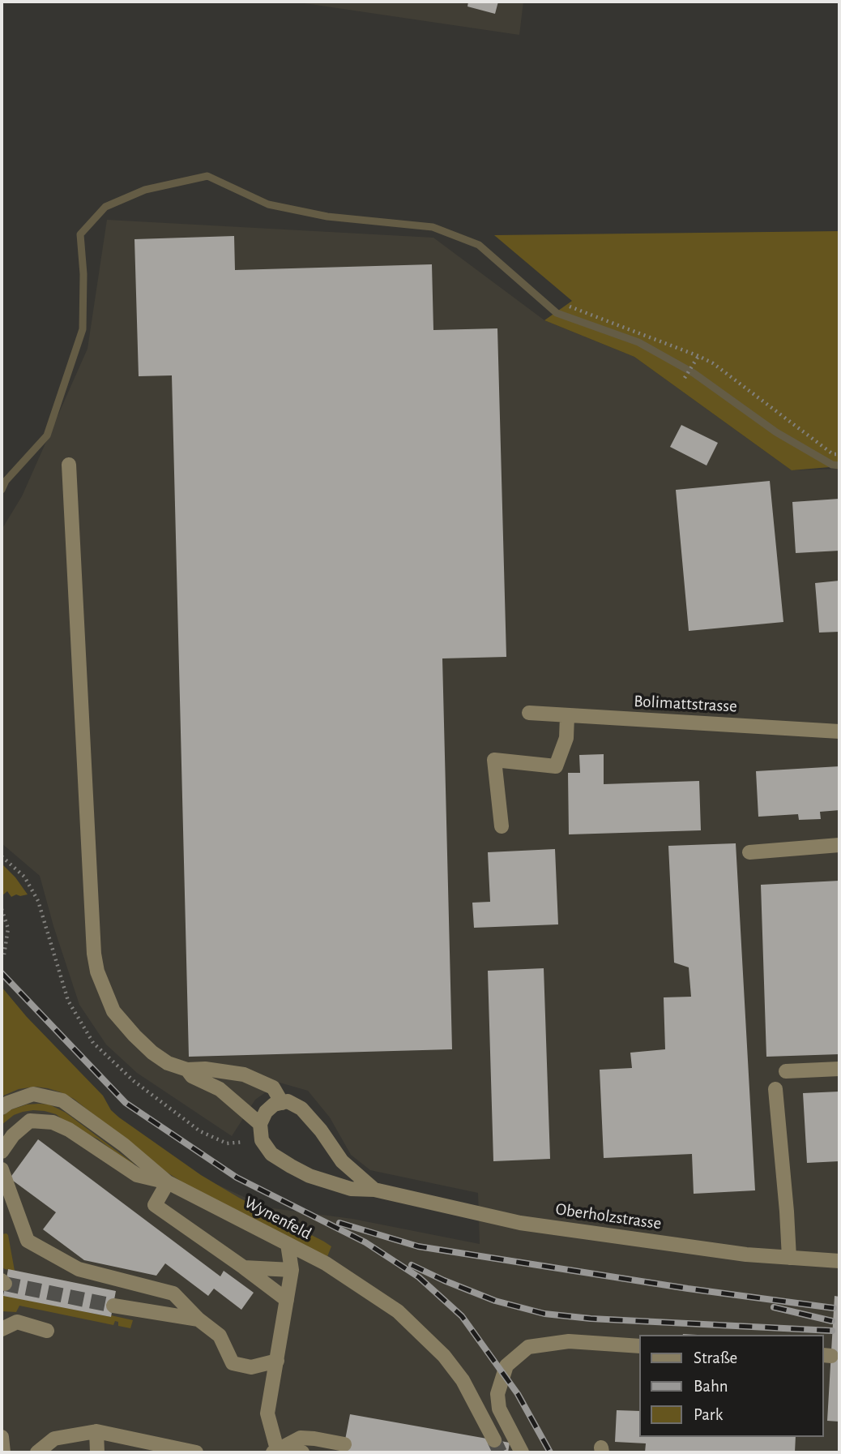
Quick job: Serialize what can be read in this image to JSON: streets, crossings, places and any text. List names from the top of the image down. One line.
{"streets":{"street":["Bolimattstrasse","Oberholzstrasse","Wynenfeld"]},"legend":["Straße","Bahn","Park"]}
